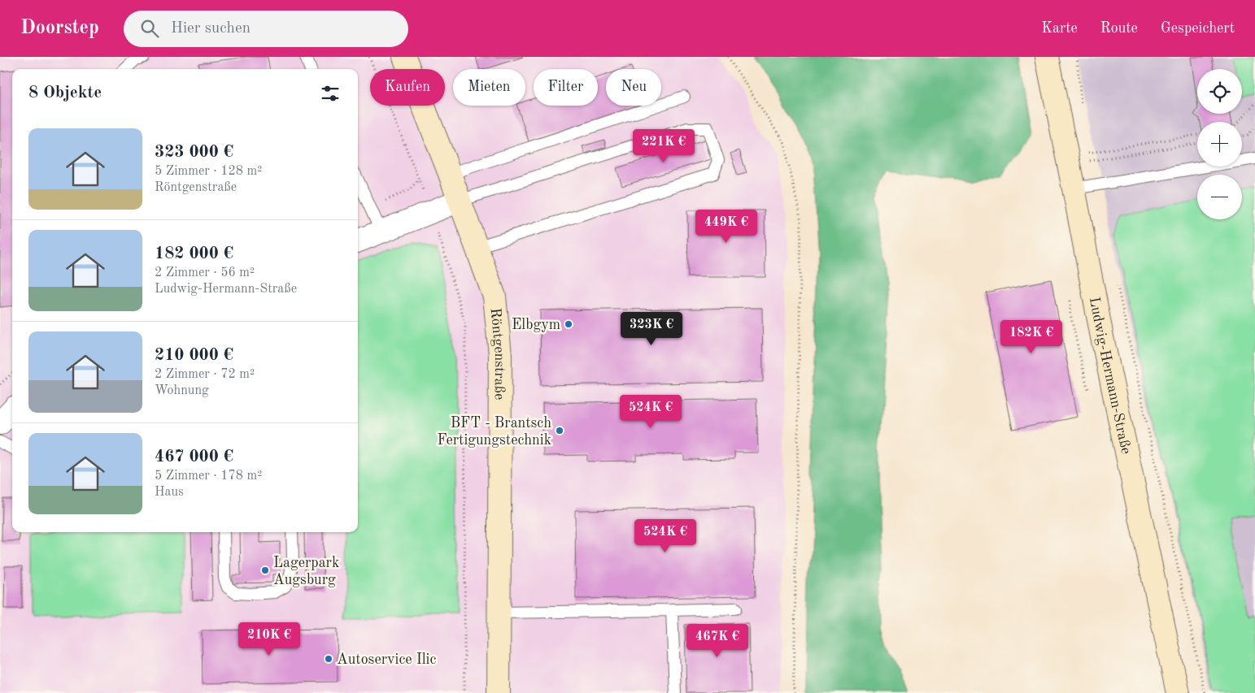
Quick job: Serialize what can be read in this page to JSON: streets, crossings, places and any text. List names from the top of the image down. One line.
{"streets":{"street":["Röntgenstraße","Ludwig-Hermann-Straße"]},"places":["Elbgym","BFT - Brantsch Fertigungstechnik","Lagerpark Augsburg","Autoservice Ilic"],"page":{"header":"Doorstep","search":"Hier suchen","nav":["Karte","Route","Gespeichert"],"map_buttons":["+","−"],"chip":["Kaufen","Mieten","Filter","Neu"],"heading":"8 Objekte","list":[{"name":"323 000 €","note":"5 Zimmer · 128 m² · Röntgenstraße"},{"name":"182 000 €","note":"2 Zimmer · 56 m² · Ludwig-Hermann-Straße"},{"name":"210 000 €","note":"2 Zimmer · 72 m² · Wohnung"},{"name":"467 000 €","note":"5 Zimmer · 178 m² · Haus"}],"price":["221K €","449K €","323K €","182K €","524K €","524K €","210K €","467K €"]}}
